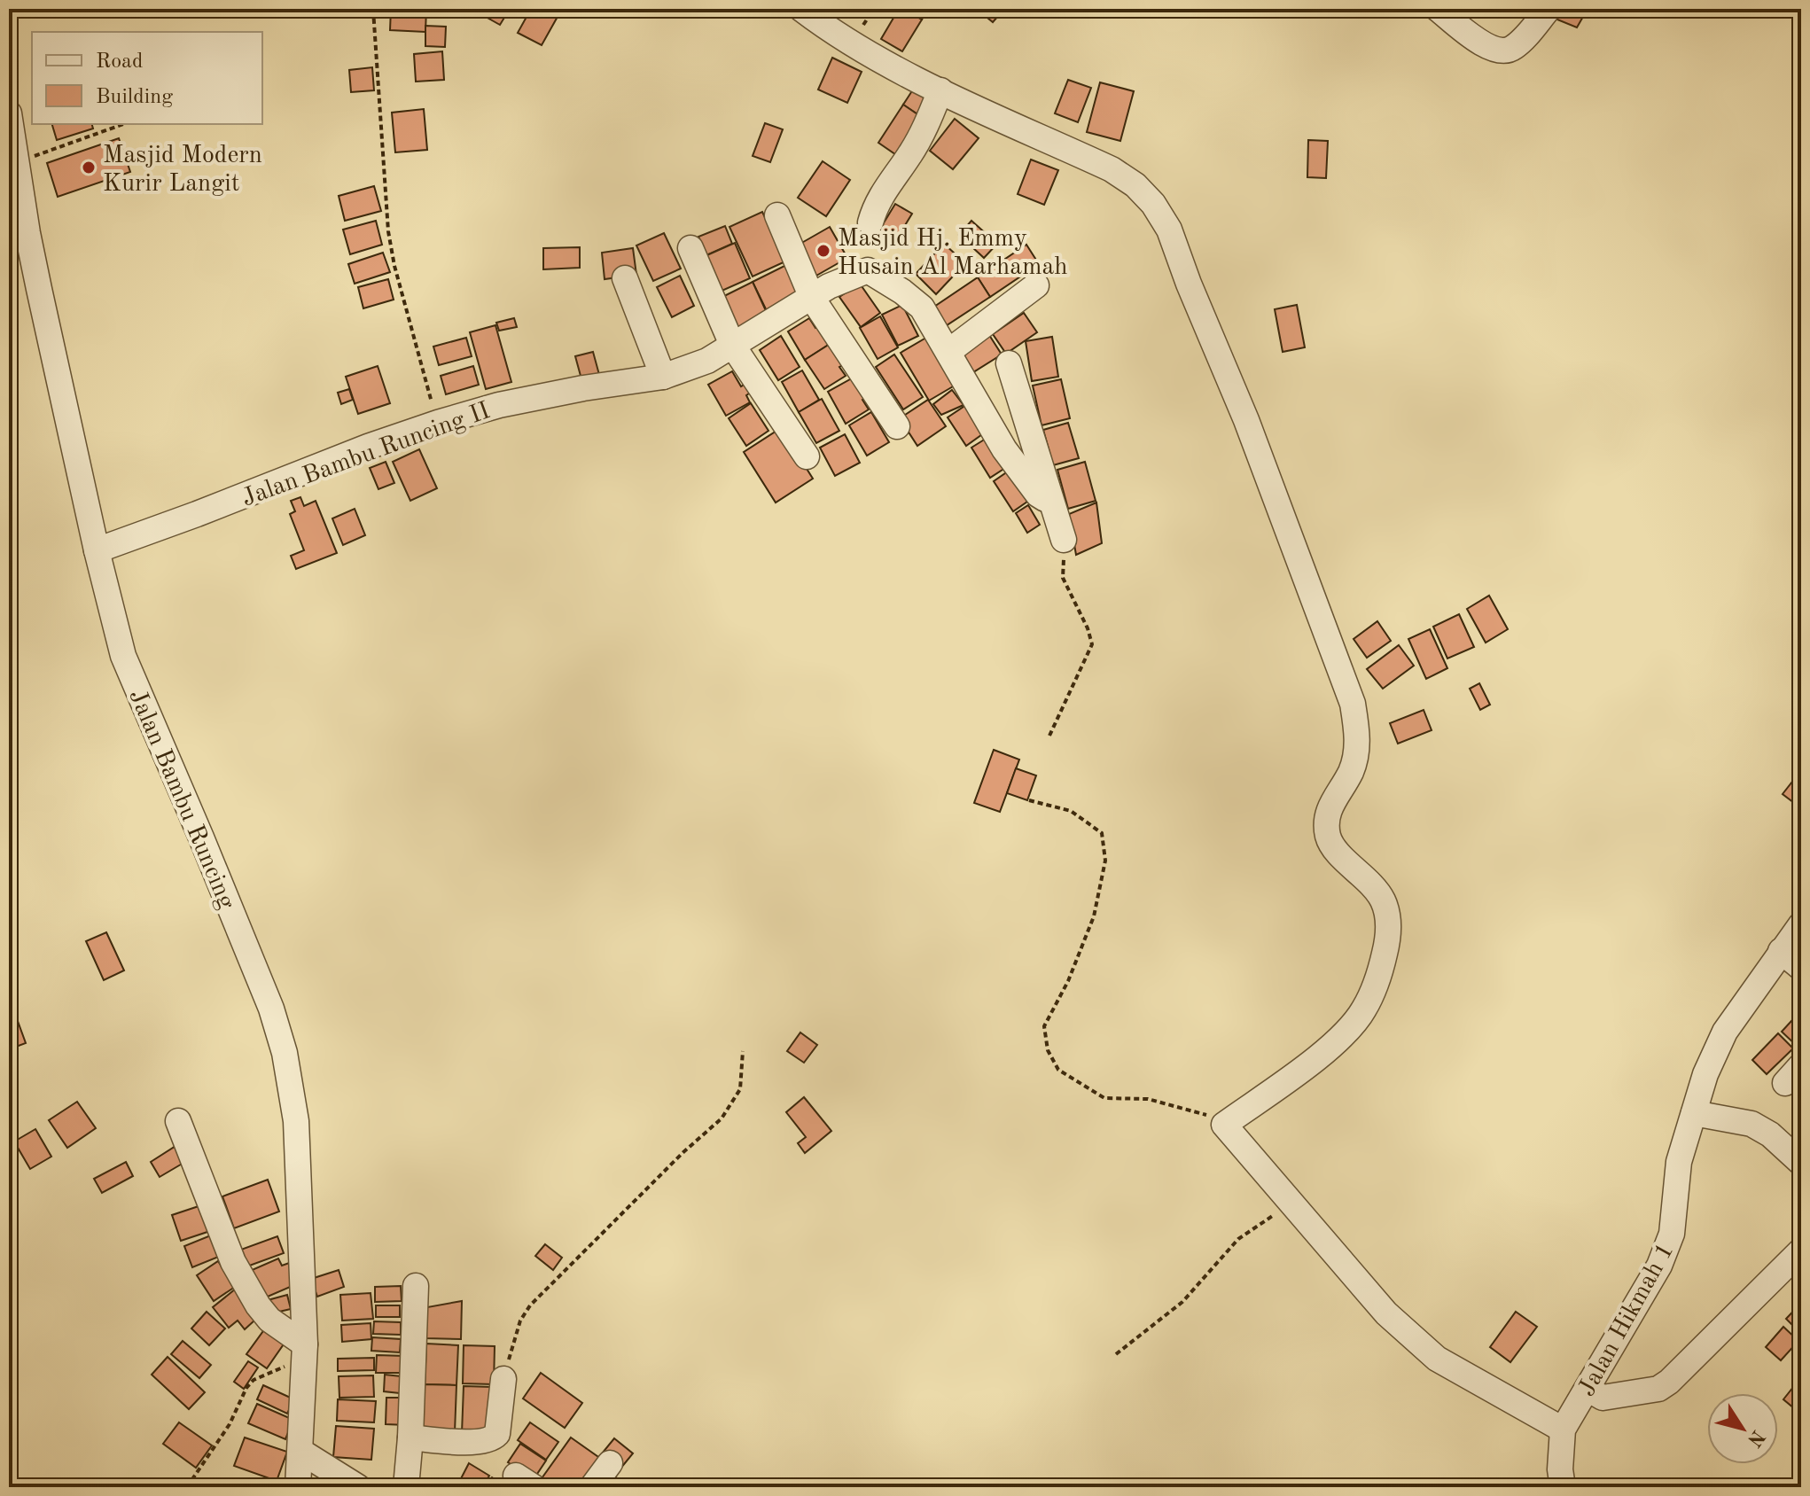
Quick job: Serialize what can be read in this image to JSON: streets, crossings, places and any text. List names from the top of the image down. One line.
{"streets":{"street":["Jalan Bambu Runcing II","Jalan Bambu Runcing","Jalan Hikmah 1"]},"crossings":[["Jalan Bambu Runcing II","Jalan Bambu Runcing"]],"places":["Masjid Modern Kurir Langit","Masjid Hj. Emmy Husain Al Marhamah"],"legend":["Road","Building"],"north":"bottom right"}
